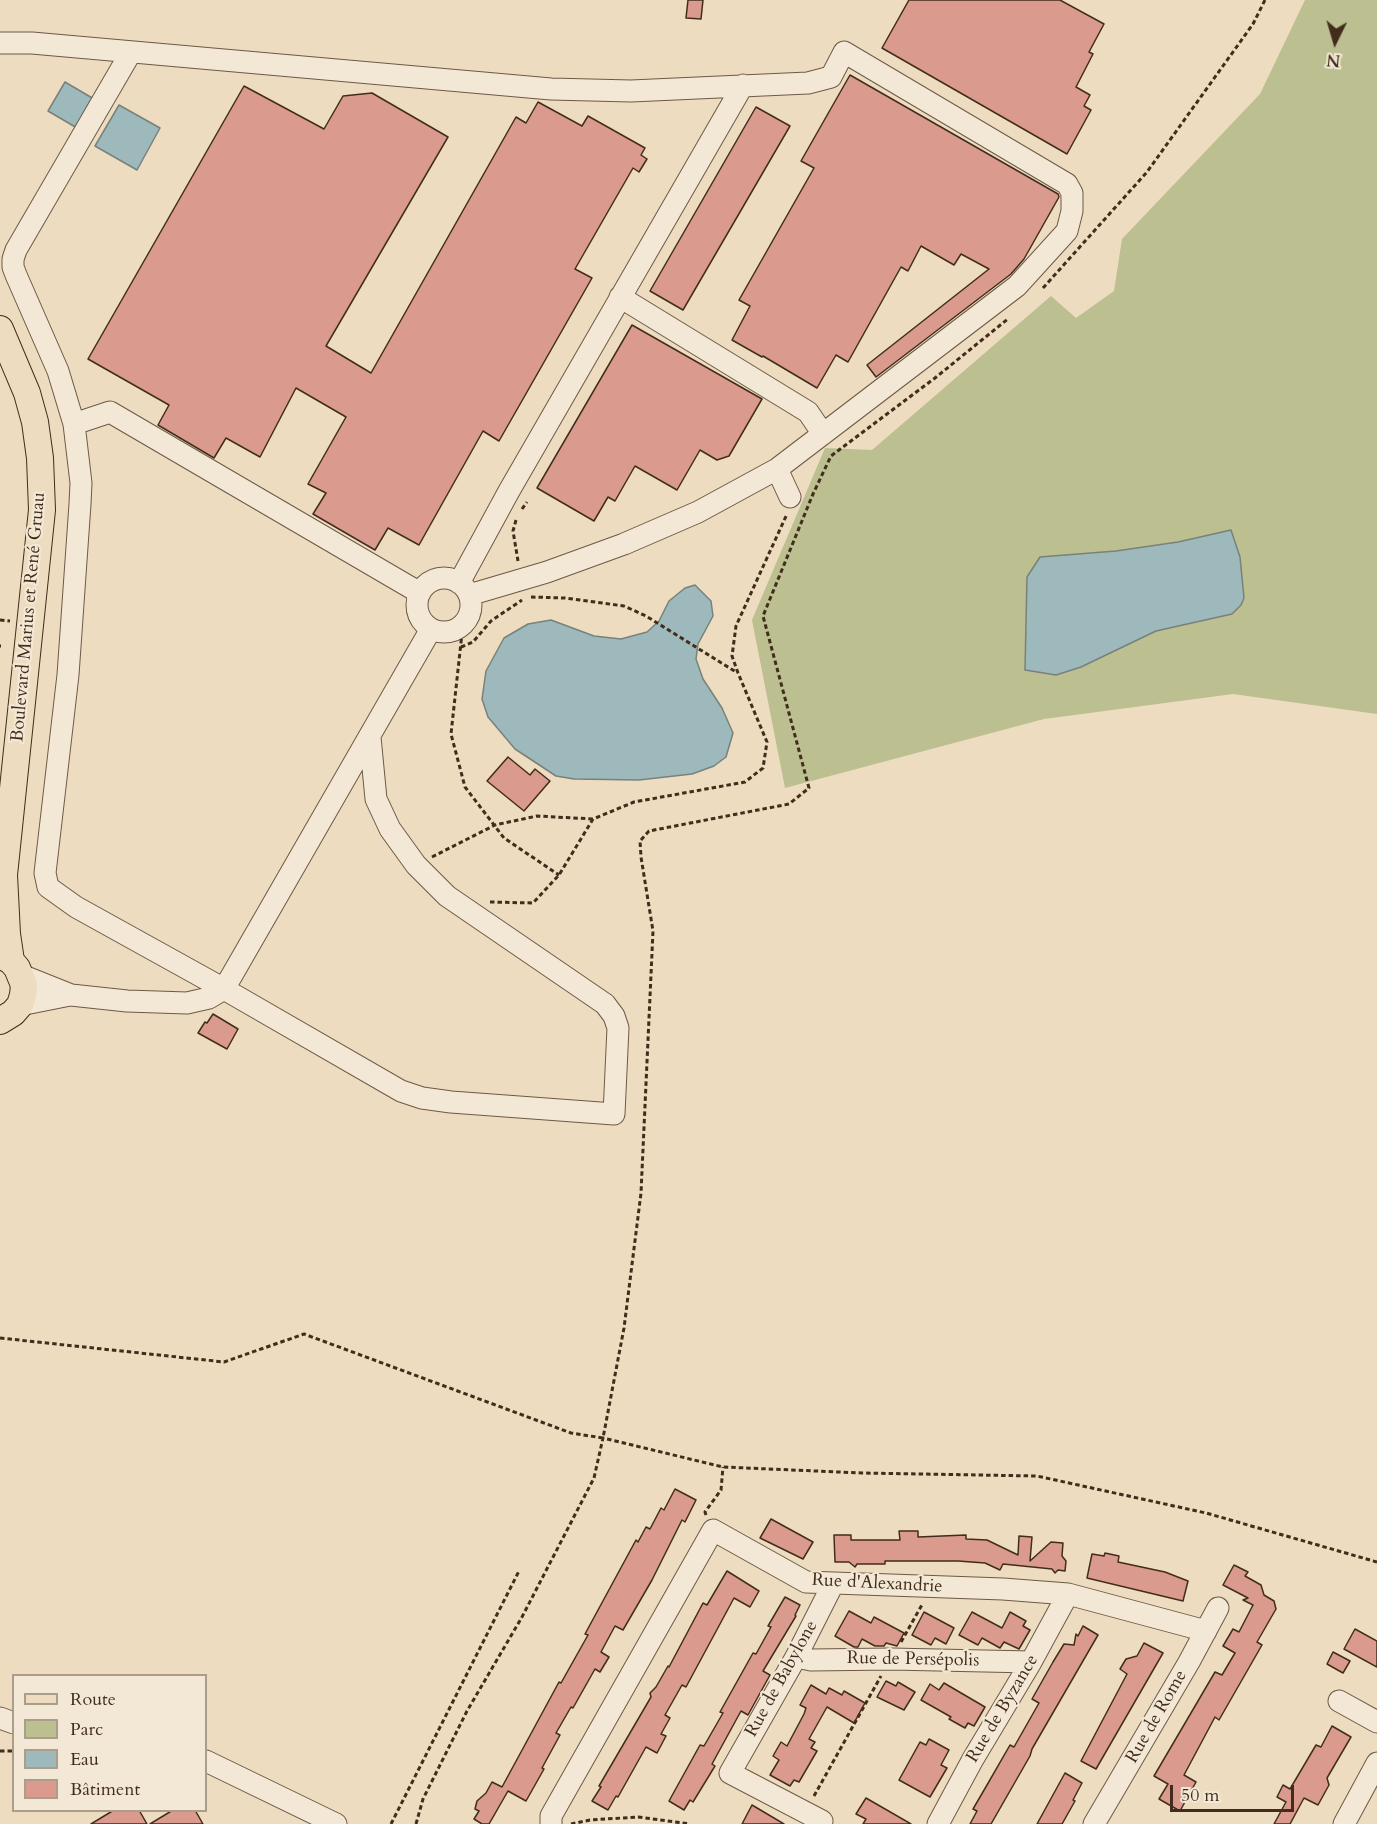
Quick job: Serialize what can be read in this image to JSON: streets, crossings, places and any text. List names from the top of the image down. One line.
{"streets":{"main road":["Boulevard Marius et René Gruau"],"street":["Rue d'Alexandrie","Rue de Persépolis","Rue de Babylone","Rue de Byzance","Rue de Rome"]},"crossings":[["Rue d'Alexandrie","Rue de Babylone"],["Rue d'Alexandrie","Rue de Byzance"],["Rue d'Alexandrie","Rue de Rome"],["Rue de Persépolis","Rue de Babylone"],["Rue de Persépolis","Rue de Byzance"]],"legend":["Route","Parc","Eau","Bâtiment"],"scale_bar":"50 m","north":"bottom"}
